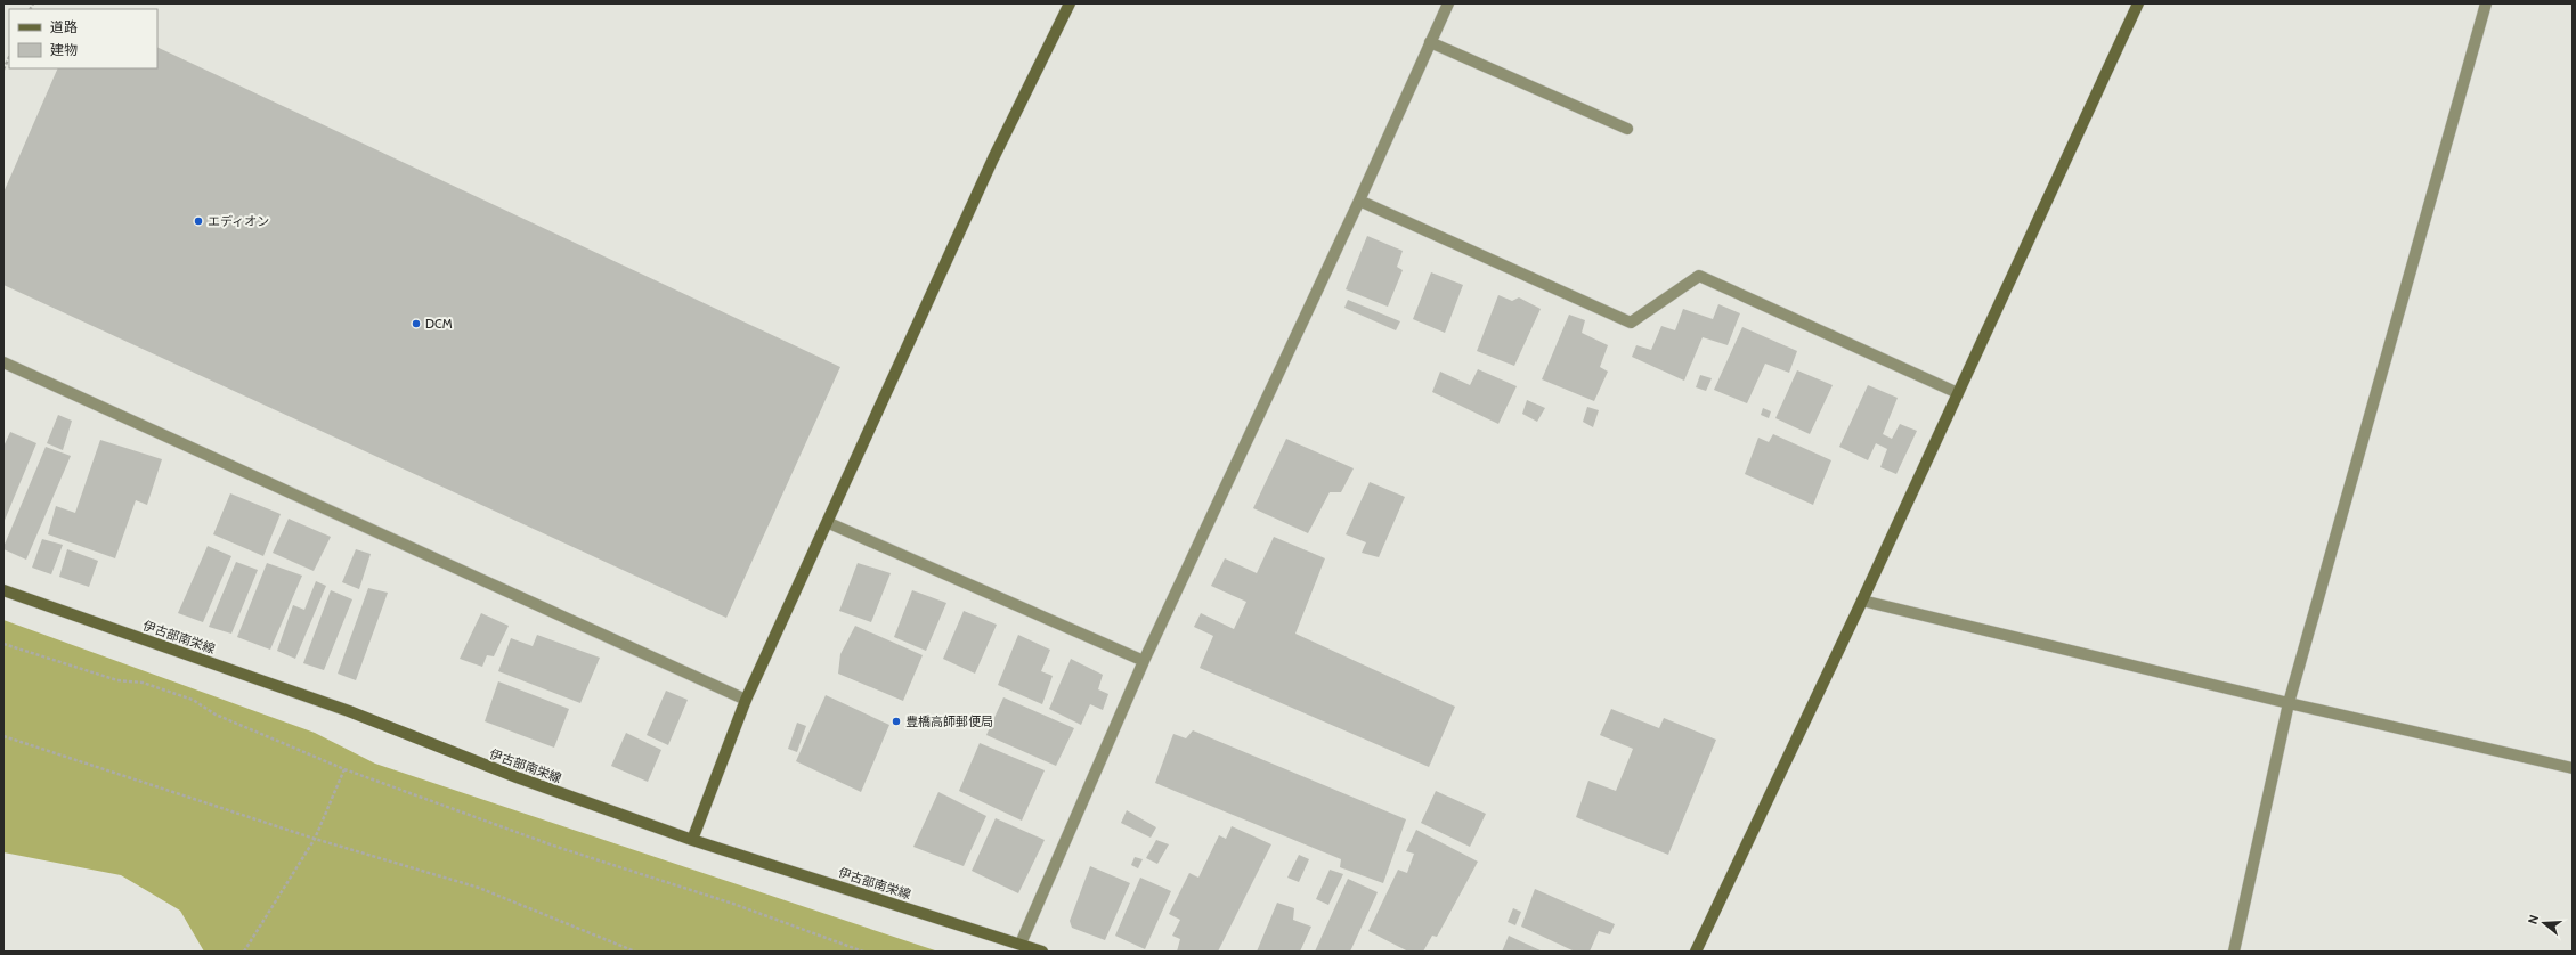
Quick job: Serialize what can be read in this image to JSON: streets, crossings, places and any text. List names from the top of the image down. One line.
{"streets":{"street":["伊古部南栄線"]},"places":["エディオン","DCM","豊橋高師郵便局"],"legend":["道路","建物"],"north":"left"}
